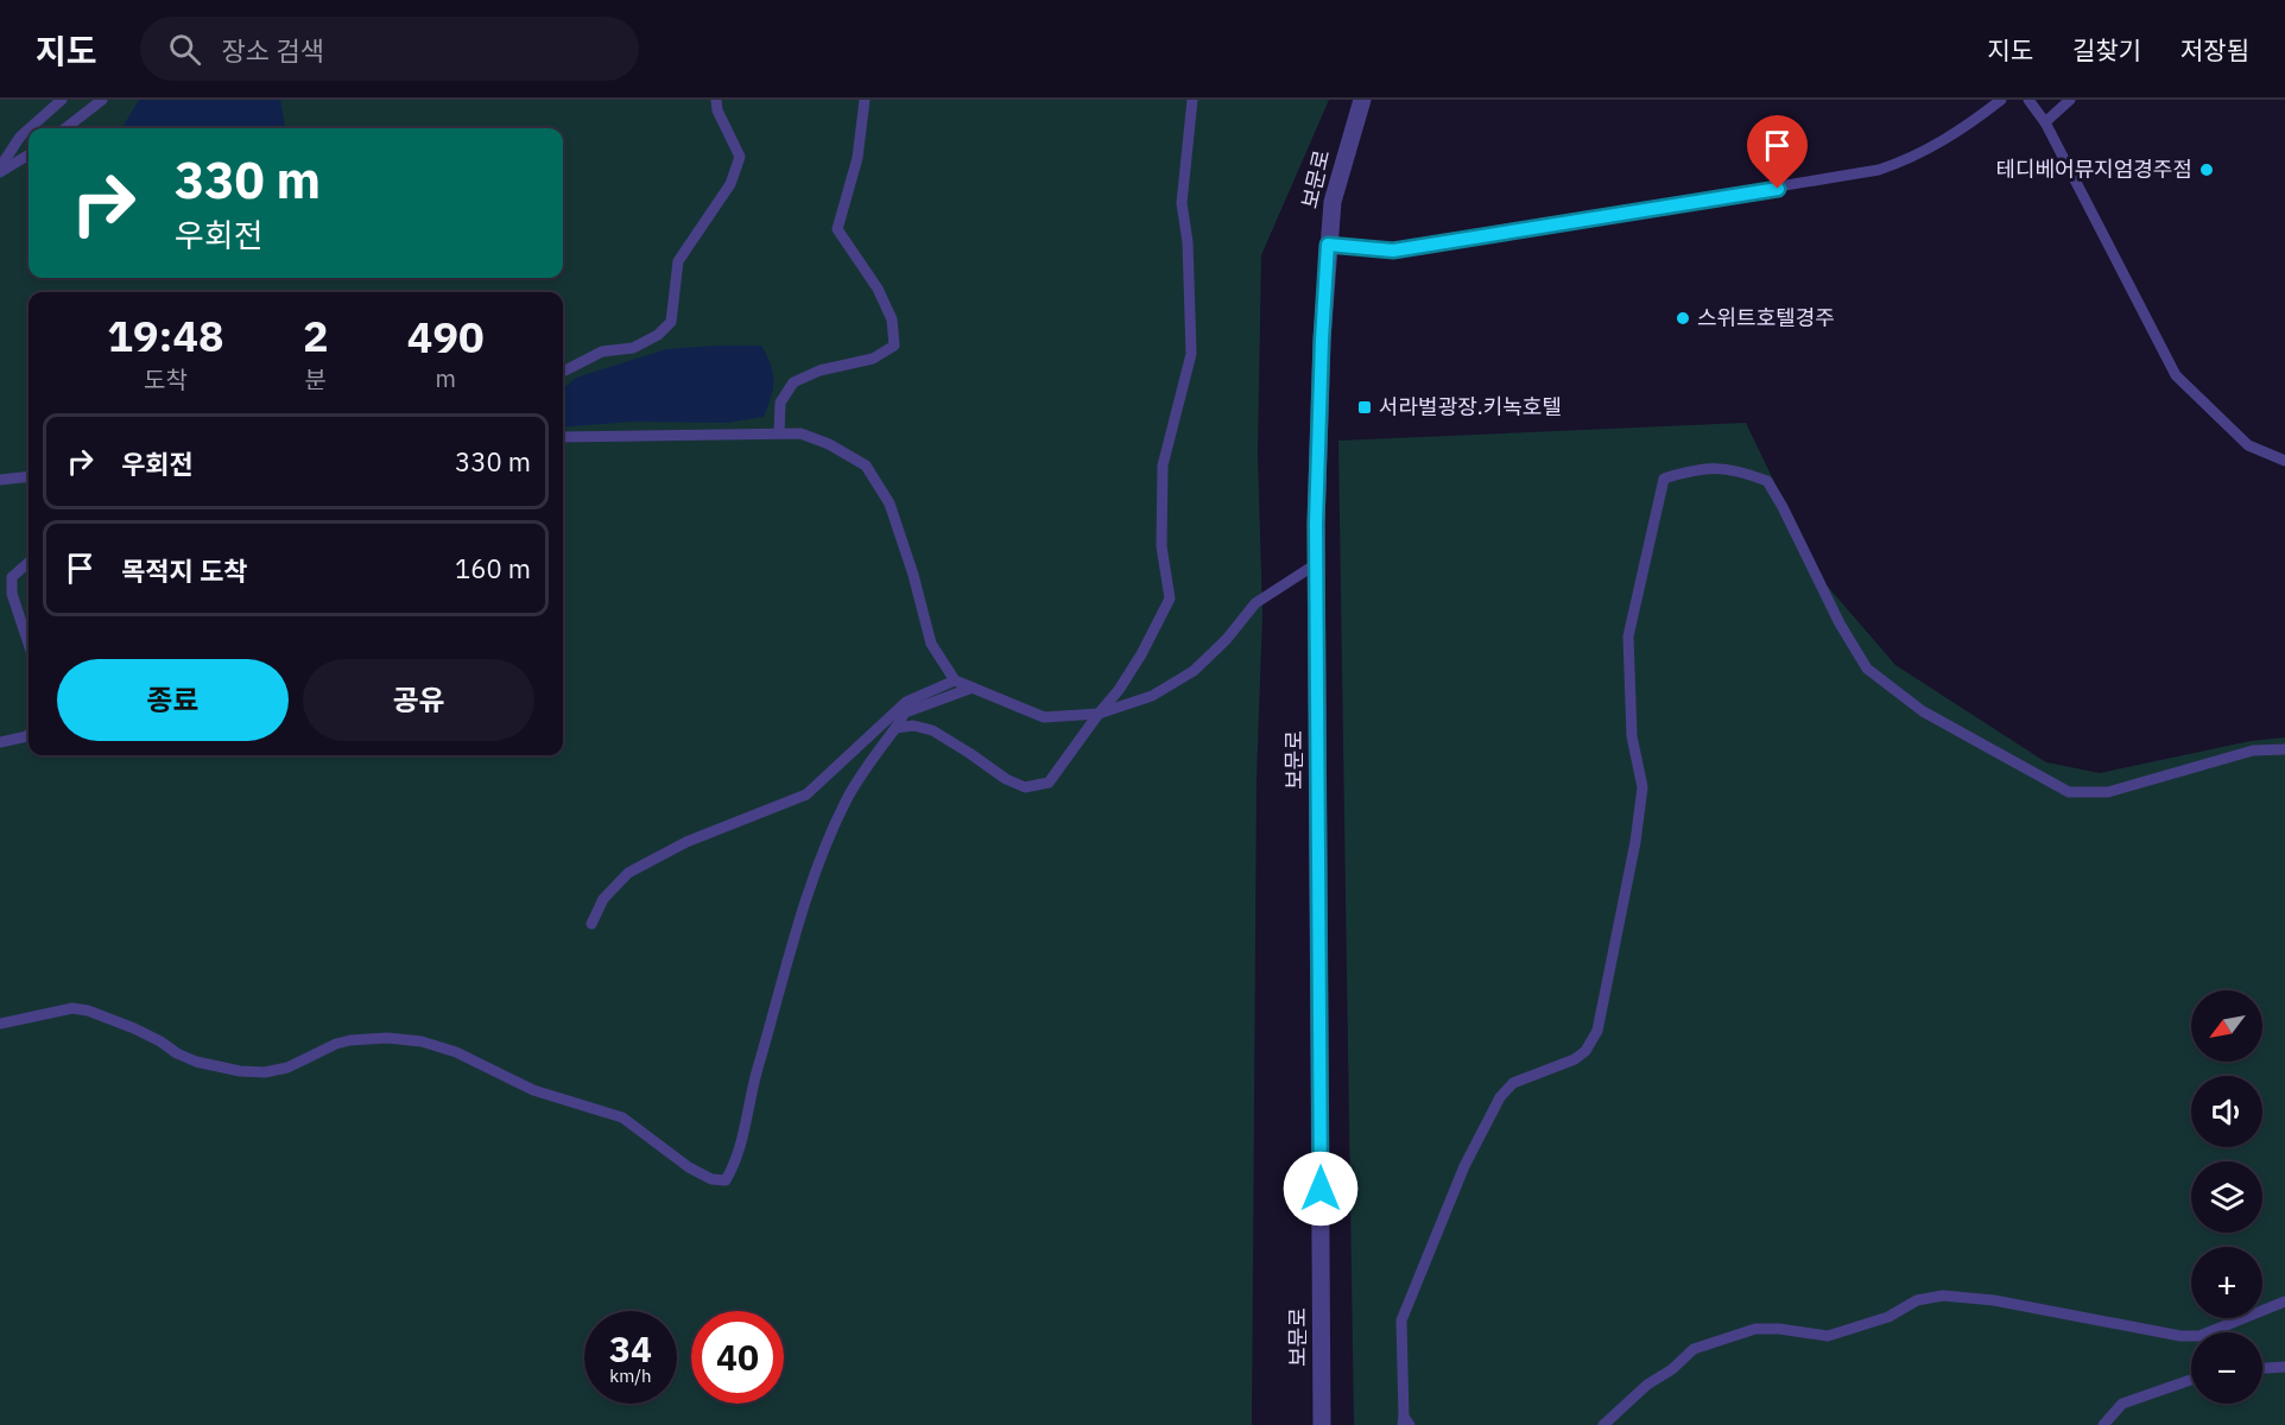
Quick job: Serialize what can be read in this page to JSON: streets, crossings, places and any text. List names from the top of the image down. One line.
{"streets":{"street":["보문로"]},"places":{"other":["테디베어뮤지엄경주점","스위트호텔경주"],"transit":["서라벌광장.키녹호텔"]},"north":"bottom left","page":{"header":"지도","search":"장소 검색","nav":["지도","길찾기","저장됨"],"turn":["330 m","우회전"],"eta":["19:48","도착","2","분","490","m"],"list":[{"name":"우회전","value":"330 m"},{"name":"목적지 도착","value":"160 m"}],"buttons":["종료","공유"],"map_buttons":["+","−"],"speed":"34 km/h","limit":"40"}}
